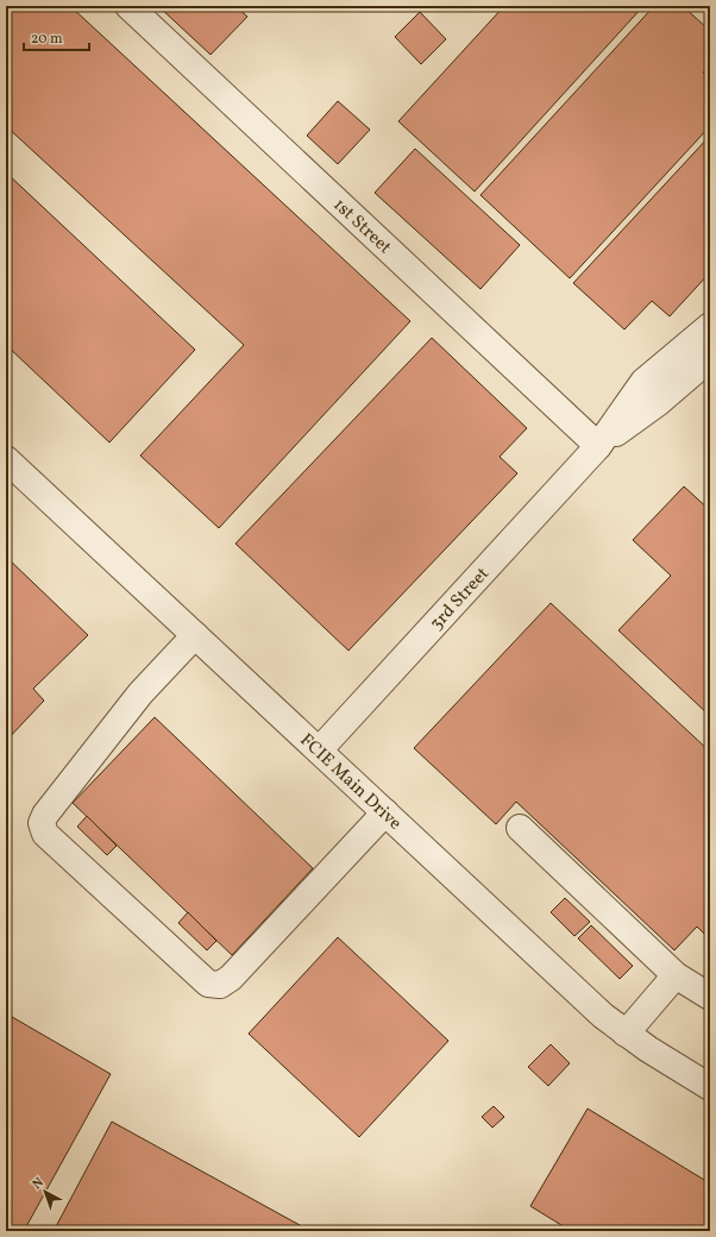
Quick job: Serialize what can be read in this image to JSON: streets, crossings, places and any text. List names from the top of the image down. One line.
{"streets":{"street":["1st Street","3rd Street","FCIE Main Drive"]},"crossings":[["1st Street","3rd Street"],["3rd Street","FCIE Main Drive"]],"scale_bar":"20 m","north":"top left"}
